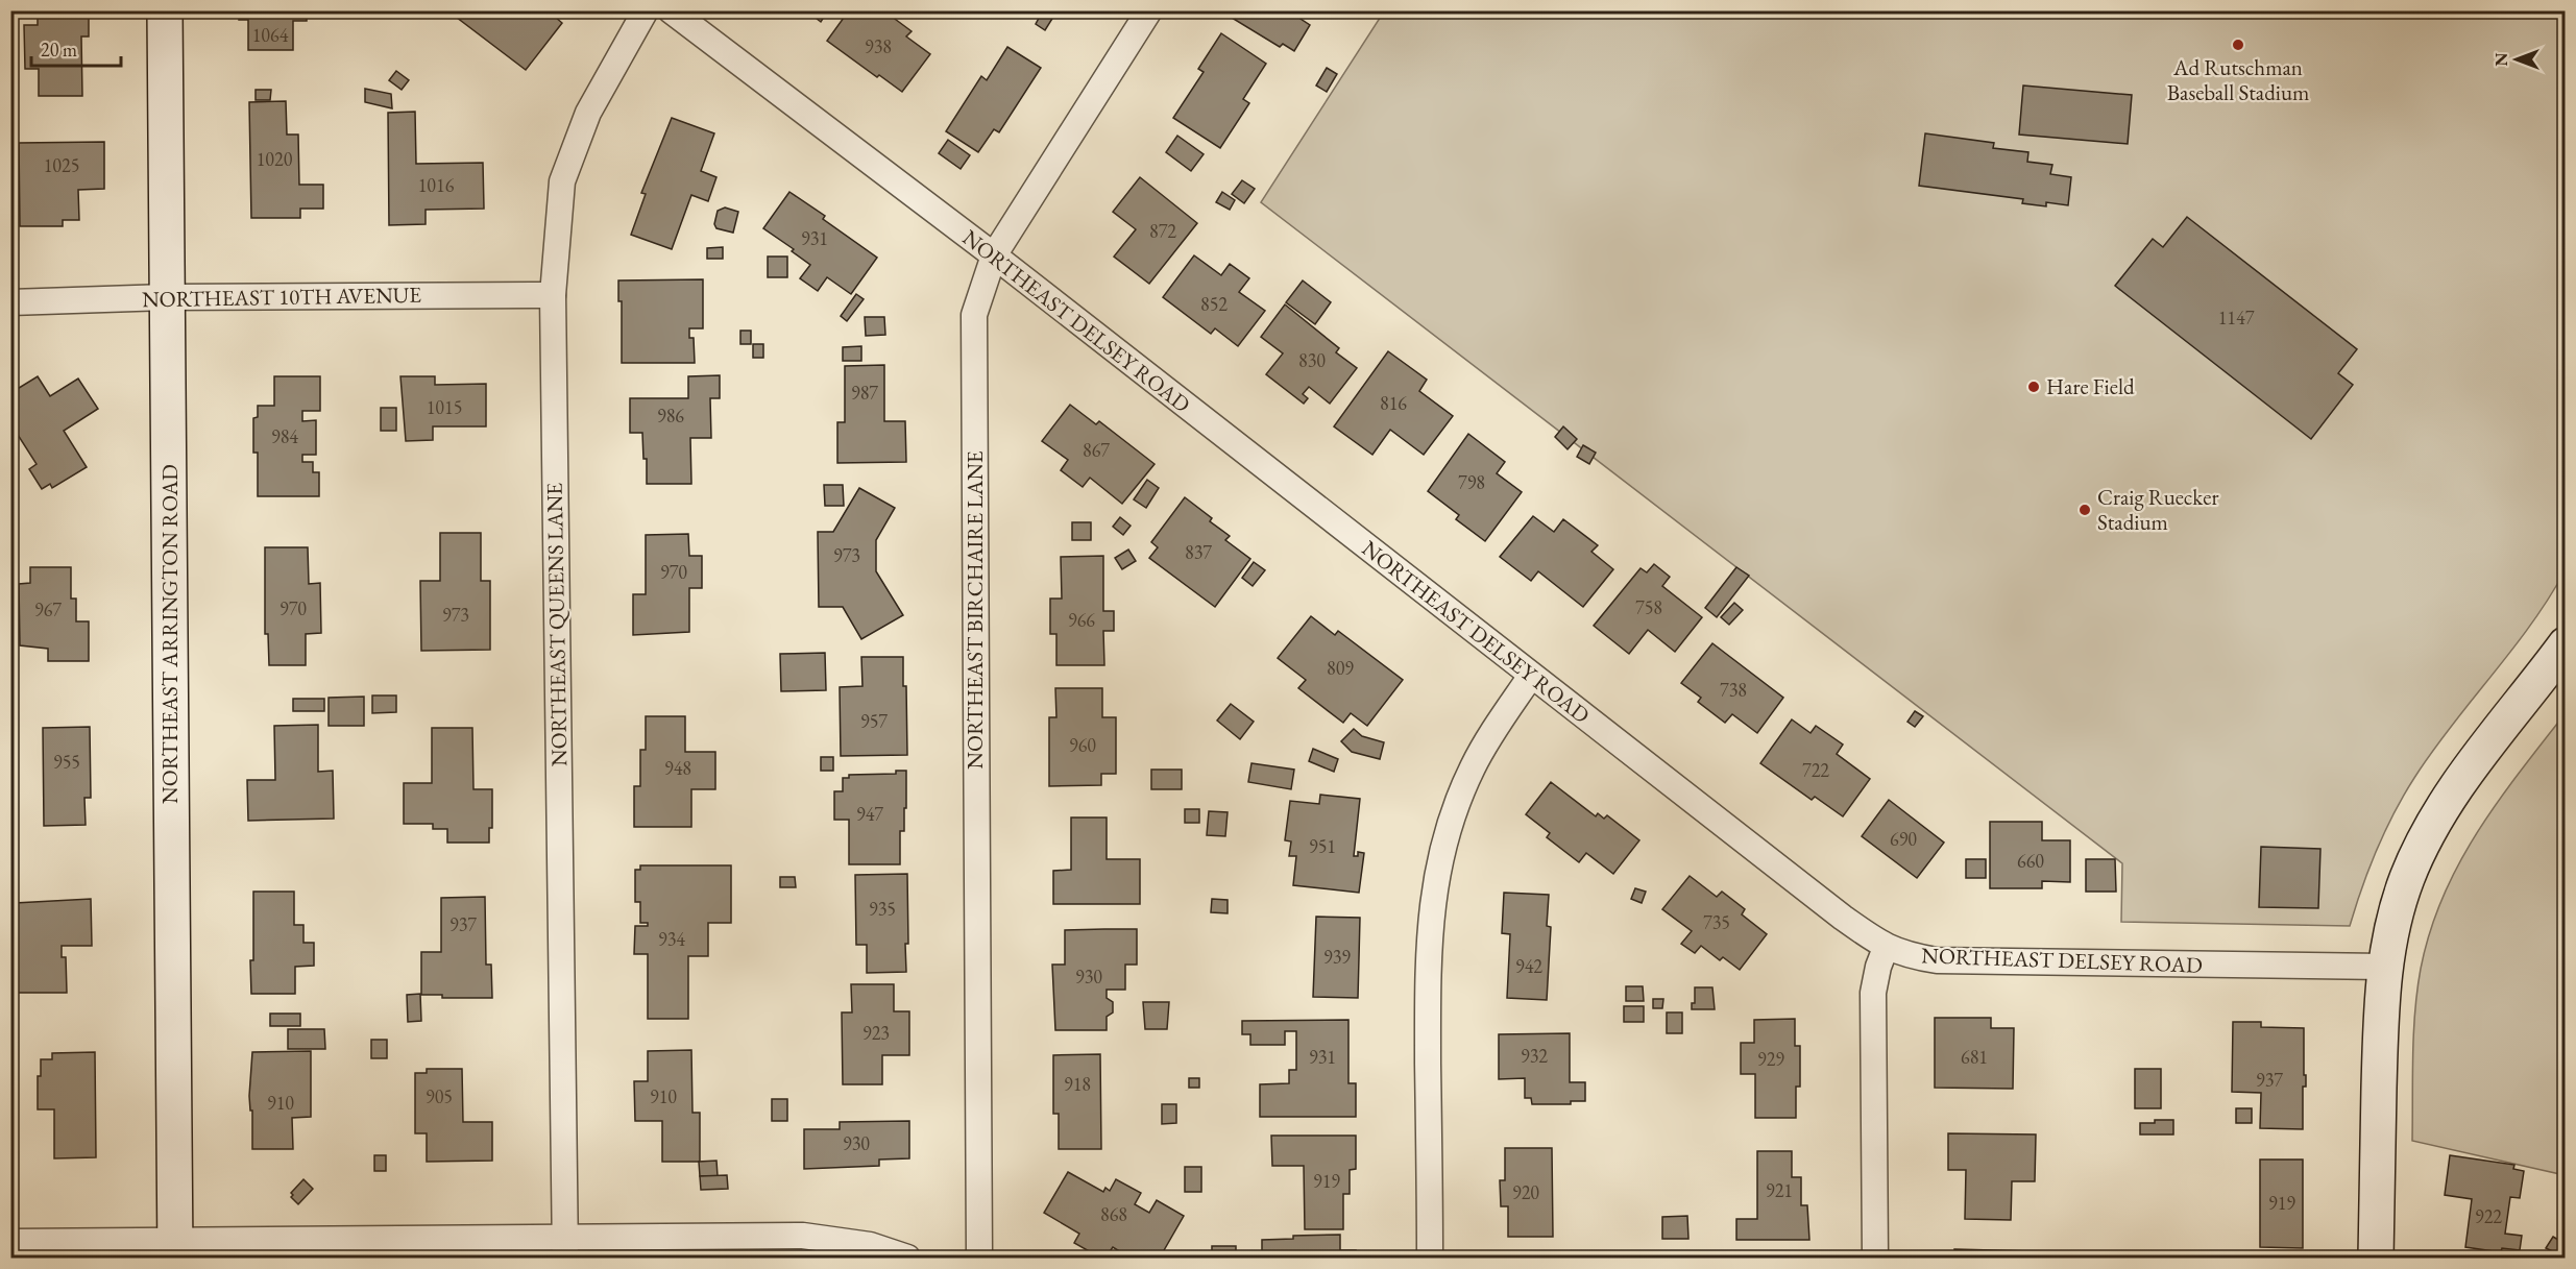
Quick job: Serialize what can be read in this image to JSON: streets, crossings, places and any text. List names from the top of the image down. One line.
{"streets":{"street":["NORTHEAST 10TH AVENUE","NORTHEAST DELSEY ROAD","NORTHEAST BIRCHAIRE LANE","NORTHEAST QUEENS LANE","NORTHEAST ARRINGTON ROAD"]},"crossings":[["NORTHEAST 10TH AVENUE","NORTHEAST QUEENS LANE"],["NORTHEAST 10TH AVENUE","NORTHEAST ARRINGTON ROAD"],["NORTHEAST DELSEY ROAD","NORTHEAST BIRCHAIRE LANE"]],"places":["Ad Rutschman Baseball Stadium","Hare Field","Craig Ruecker Stadium"],"house_numbers":["1064","938","1020","1025","1016","872","931","852","1147","830","987","816","1015","986","984","867","798","837","973","970","758","970","967","973","966","809","738","957","960","955","948","722","947","690","951","660","935","735","937","934","939","942","930","923","932","931","681","929","937","918","905","910","910","930","919","921","920","919","868","922"],"scale_bar":"20 m","north":"left"}
